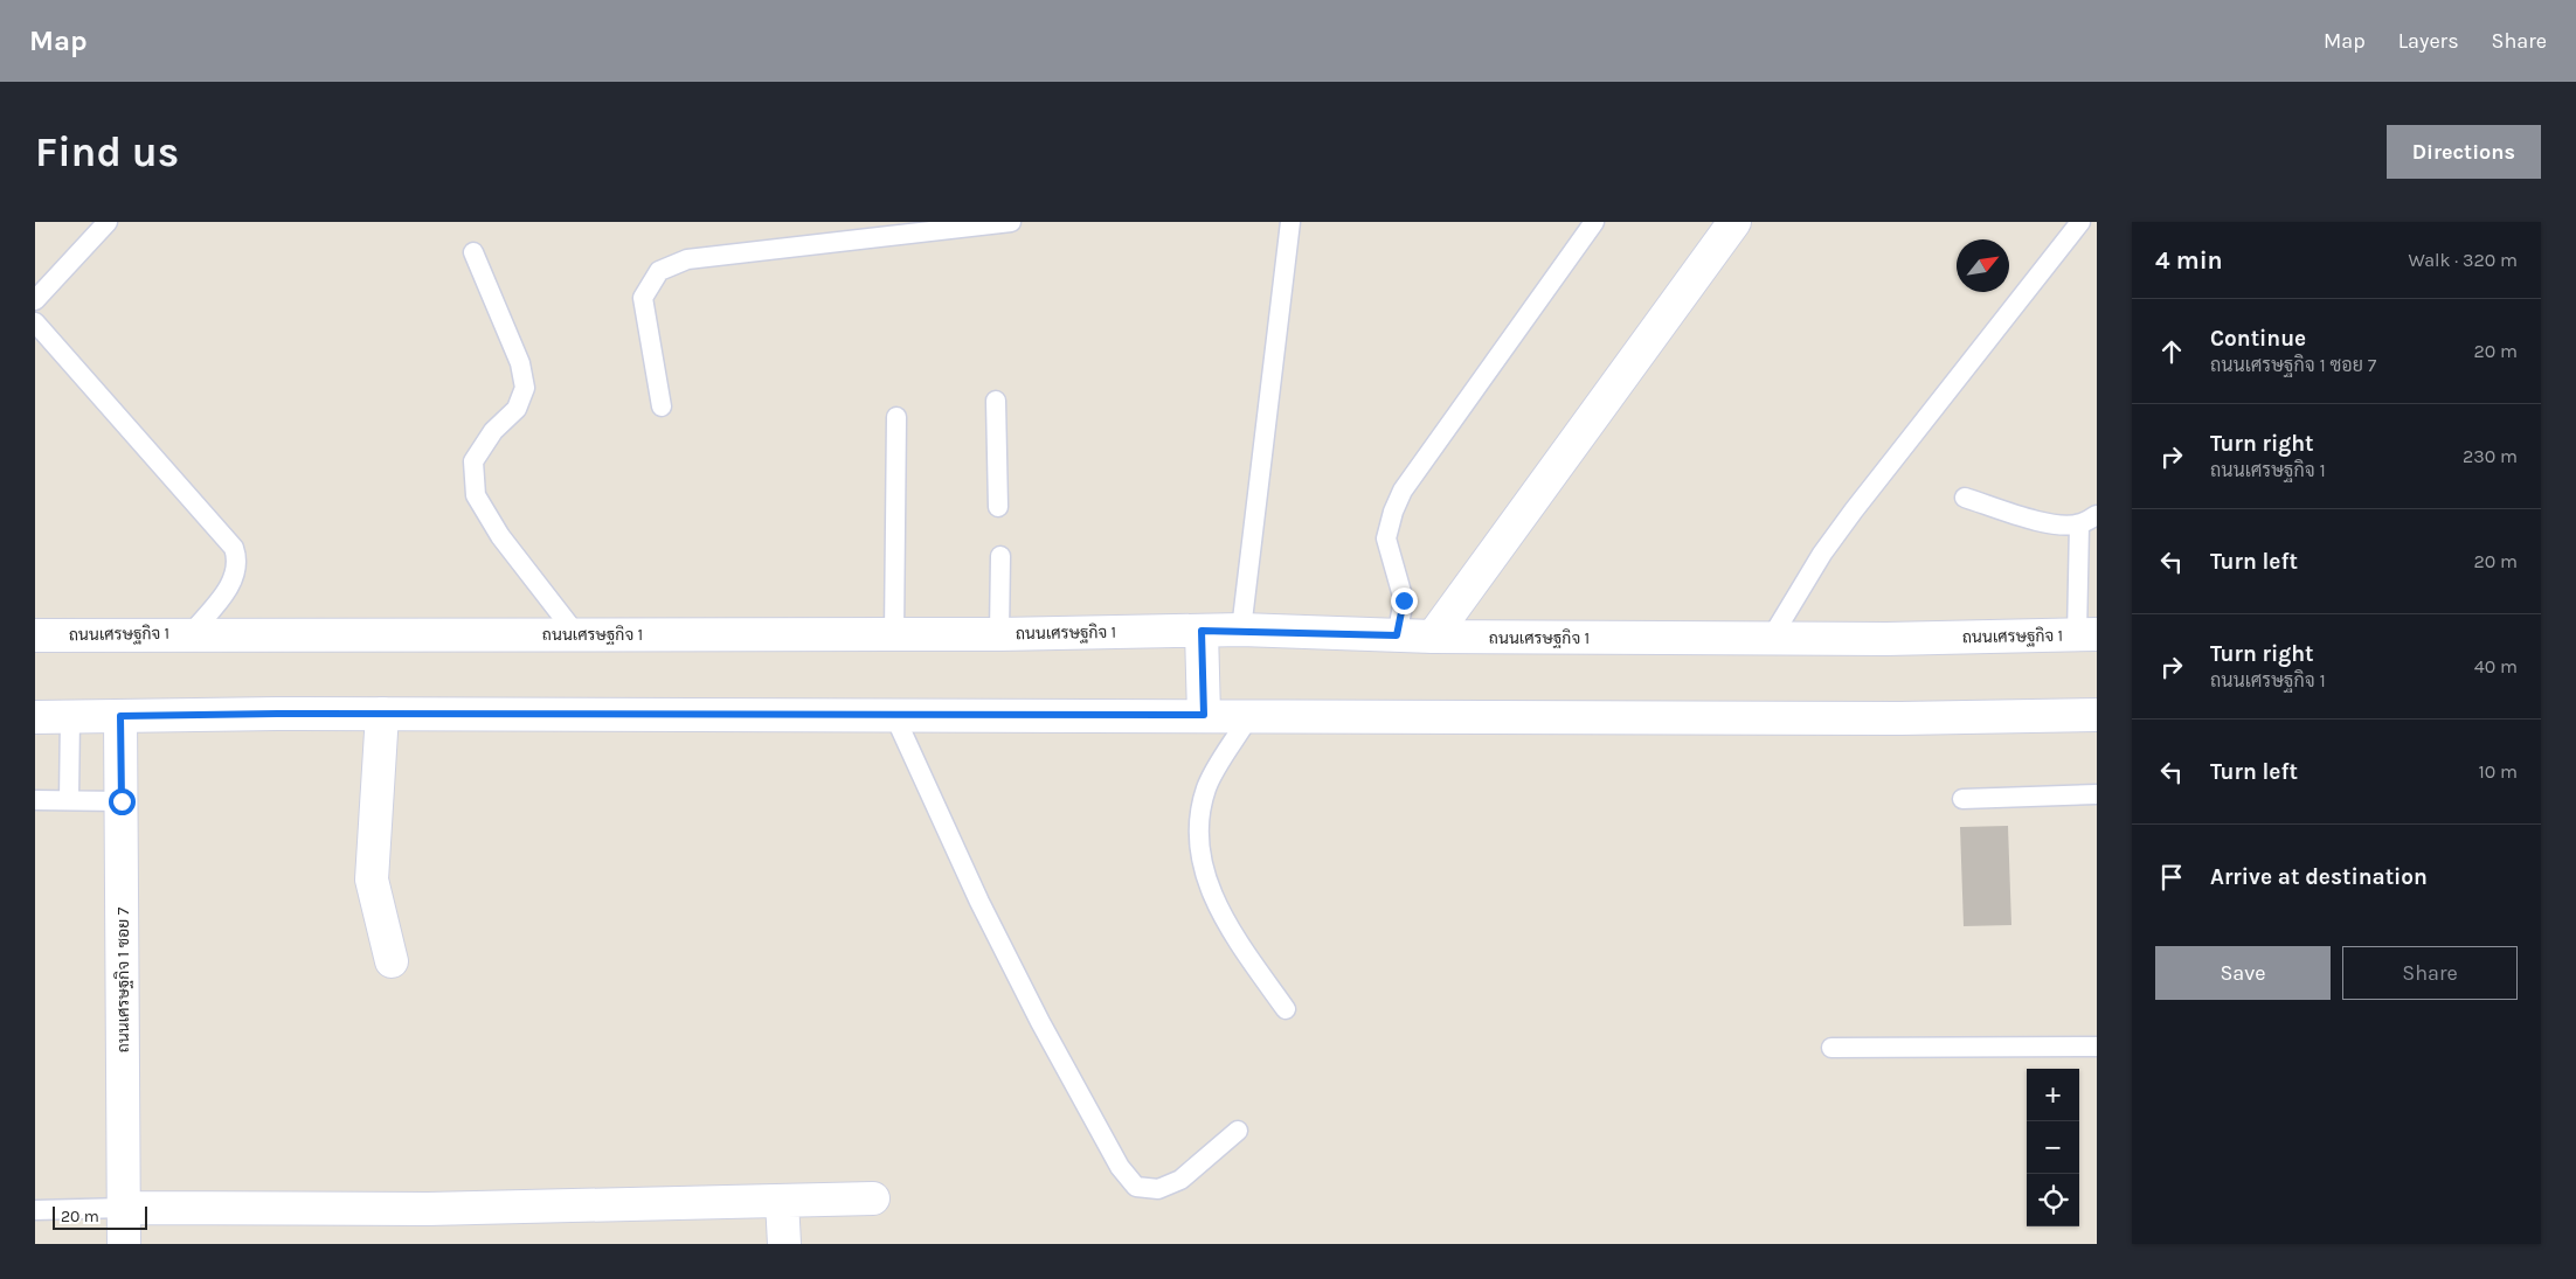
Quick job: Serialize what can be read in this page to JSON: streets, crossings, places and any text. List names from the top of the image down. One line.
{"streets":{"main road":["ถนนเศรษฐกิจ 1","ถนนเศรษฐกิจ 1 ซอย 7"]},"scale_bar":"20 m","north":"top right","page":{"header":"Map","nav":["Map","Layers","Share"],"buttons":["Directions",["Save","Share"]],"title":"Find us","heading":["4 min","Walk · 320 m"],"list":[["Continue","ถนนเศรษฐกิจ 1 ซอย 7","20 m"],["Turn right","ถนนเศรษฐกิจ 1","230 m"],["Turn left","20 m"],["Turn right","ถนนเศรษฐกิจ 1","40 m"],["Turn left","10 m"],"Arrive at destination"],"map_buttons":["+","−"],"scale":"20 m"}}
